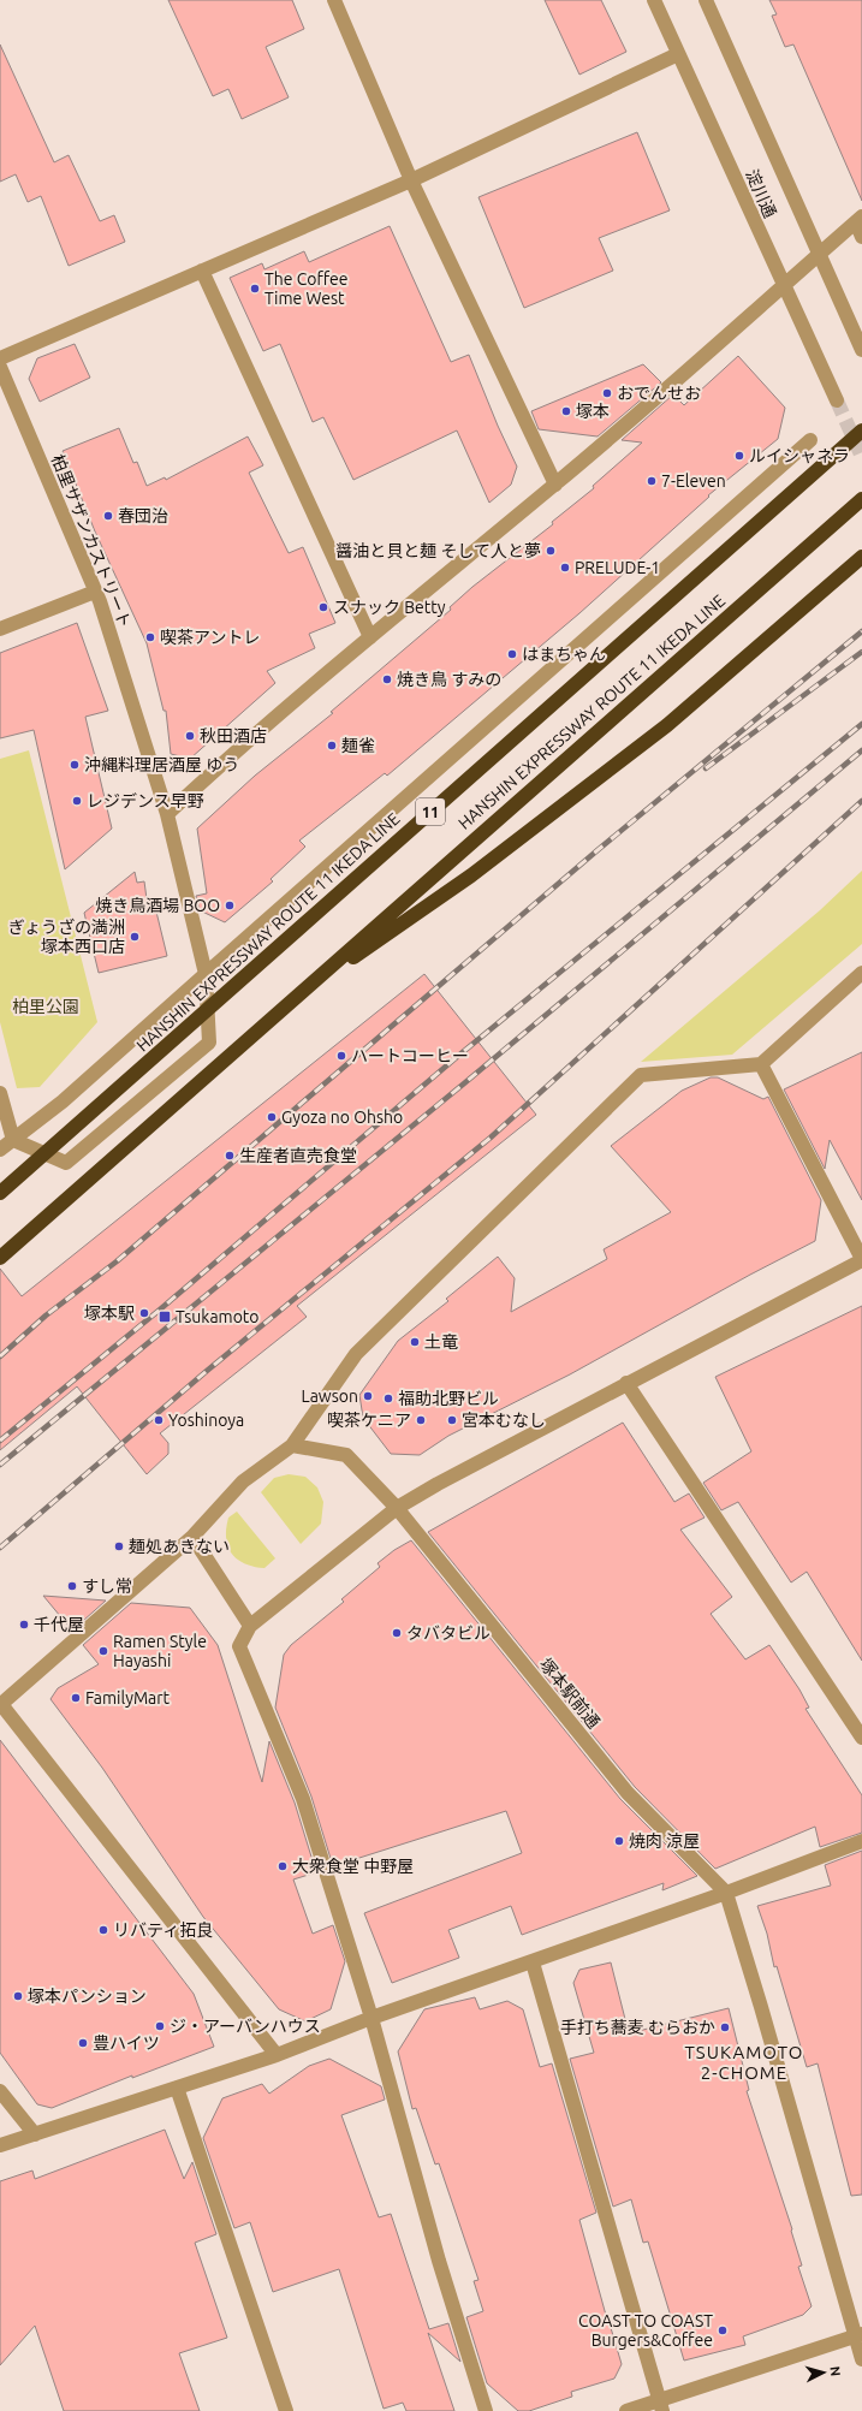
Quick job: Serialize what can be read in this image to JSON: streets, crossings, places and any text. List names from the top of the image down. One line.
{"streets":{"highway":["HANSHIN EXPRESSWAY ROUTE 11 IKEDA LINE","11"],"street":["淀川通","柏里サザンカストリート","塚本駅前通"]},"districts":["TSUKAMOTO 2-CHOME"],"parks":["柏里公園"],"places":{"other":["The Coffee Time West","おでんせお","塚本","ルイシャネラ","7-Eleven","春団治","醤油と貝と麺 そして人と夢","PRELUDE-1","スナック Betty","喫茶アントレ","はまちゃん","焼き鳥 すみの","秋田酒店","麺雀","沖縄料理居酒屋 ゆう","レジデンス早野","焼き鳥酒場 BOO","ぎょうざの満洲 塚本西口店","ハートコーヒー","Gyoza no Ohsho","生産者直売食堂","塚本駅","土竜","Lawson","福助北野ビル","Yoshinoya","喫茶ケニア","宮本むなし","麺処あきない","すし常","千代屋","タバタビル","Ramen Style Hayashi","FamilyMart","焼肉 涼屋","大衆食堂 中野屋","リバティ拓良","塚本パンション","ジ・アーバンハウス","手打ち蕎麦 むらおか","豊ハイツ","COAST TO COAST Burgers&Coffee"],"transit":["Tsukamoto"]},"north":"right"}
